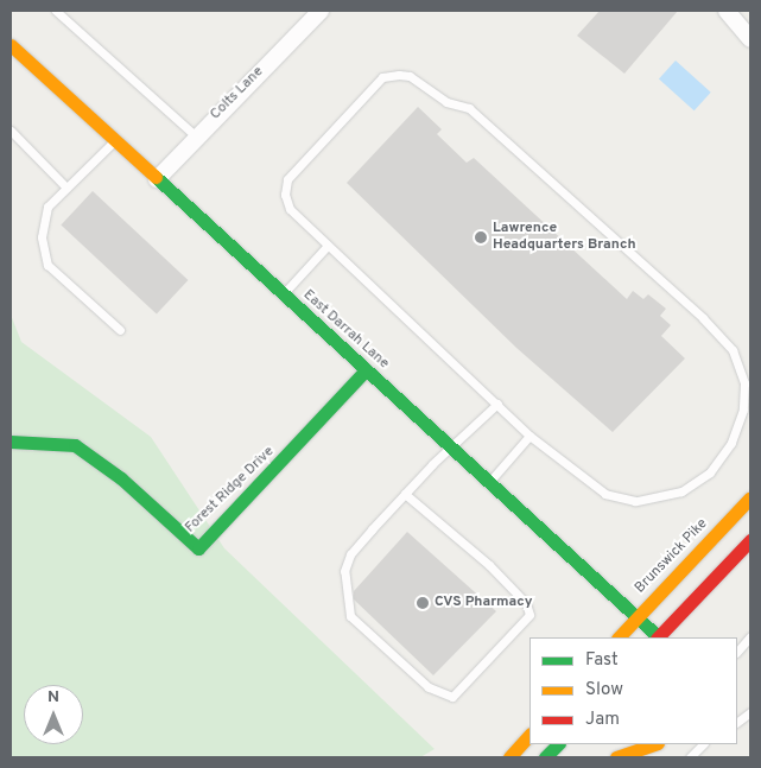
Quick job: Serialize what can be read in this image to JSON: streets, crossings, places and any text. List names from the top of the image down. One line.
{"streets":{"street":["Colts Lane","East Darrah Lane","Forest Ridge Drive","Brunswick Pike"]},"crossings":[["Colts Lane","East Darrah Lane"],["East Darrah Lane","Forest Ridge Drive"],["East Darrah Lane","Brunswick Pike"]],"places":["Lawrence Headquarters Branch","CVS Pharmacy"],"legend":["Fast","Slow","Jam"],"north":"top"}
